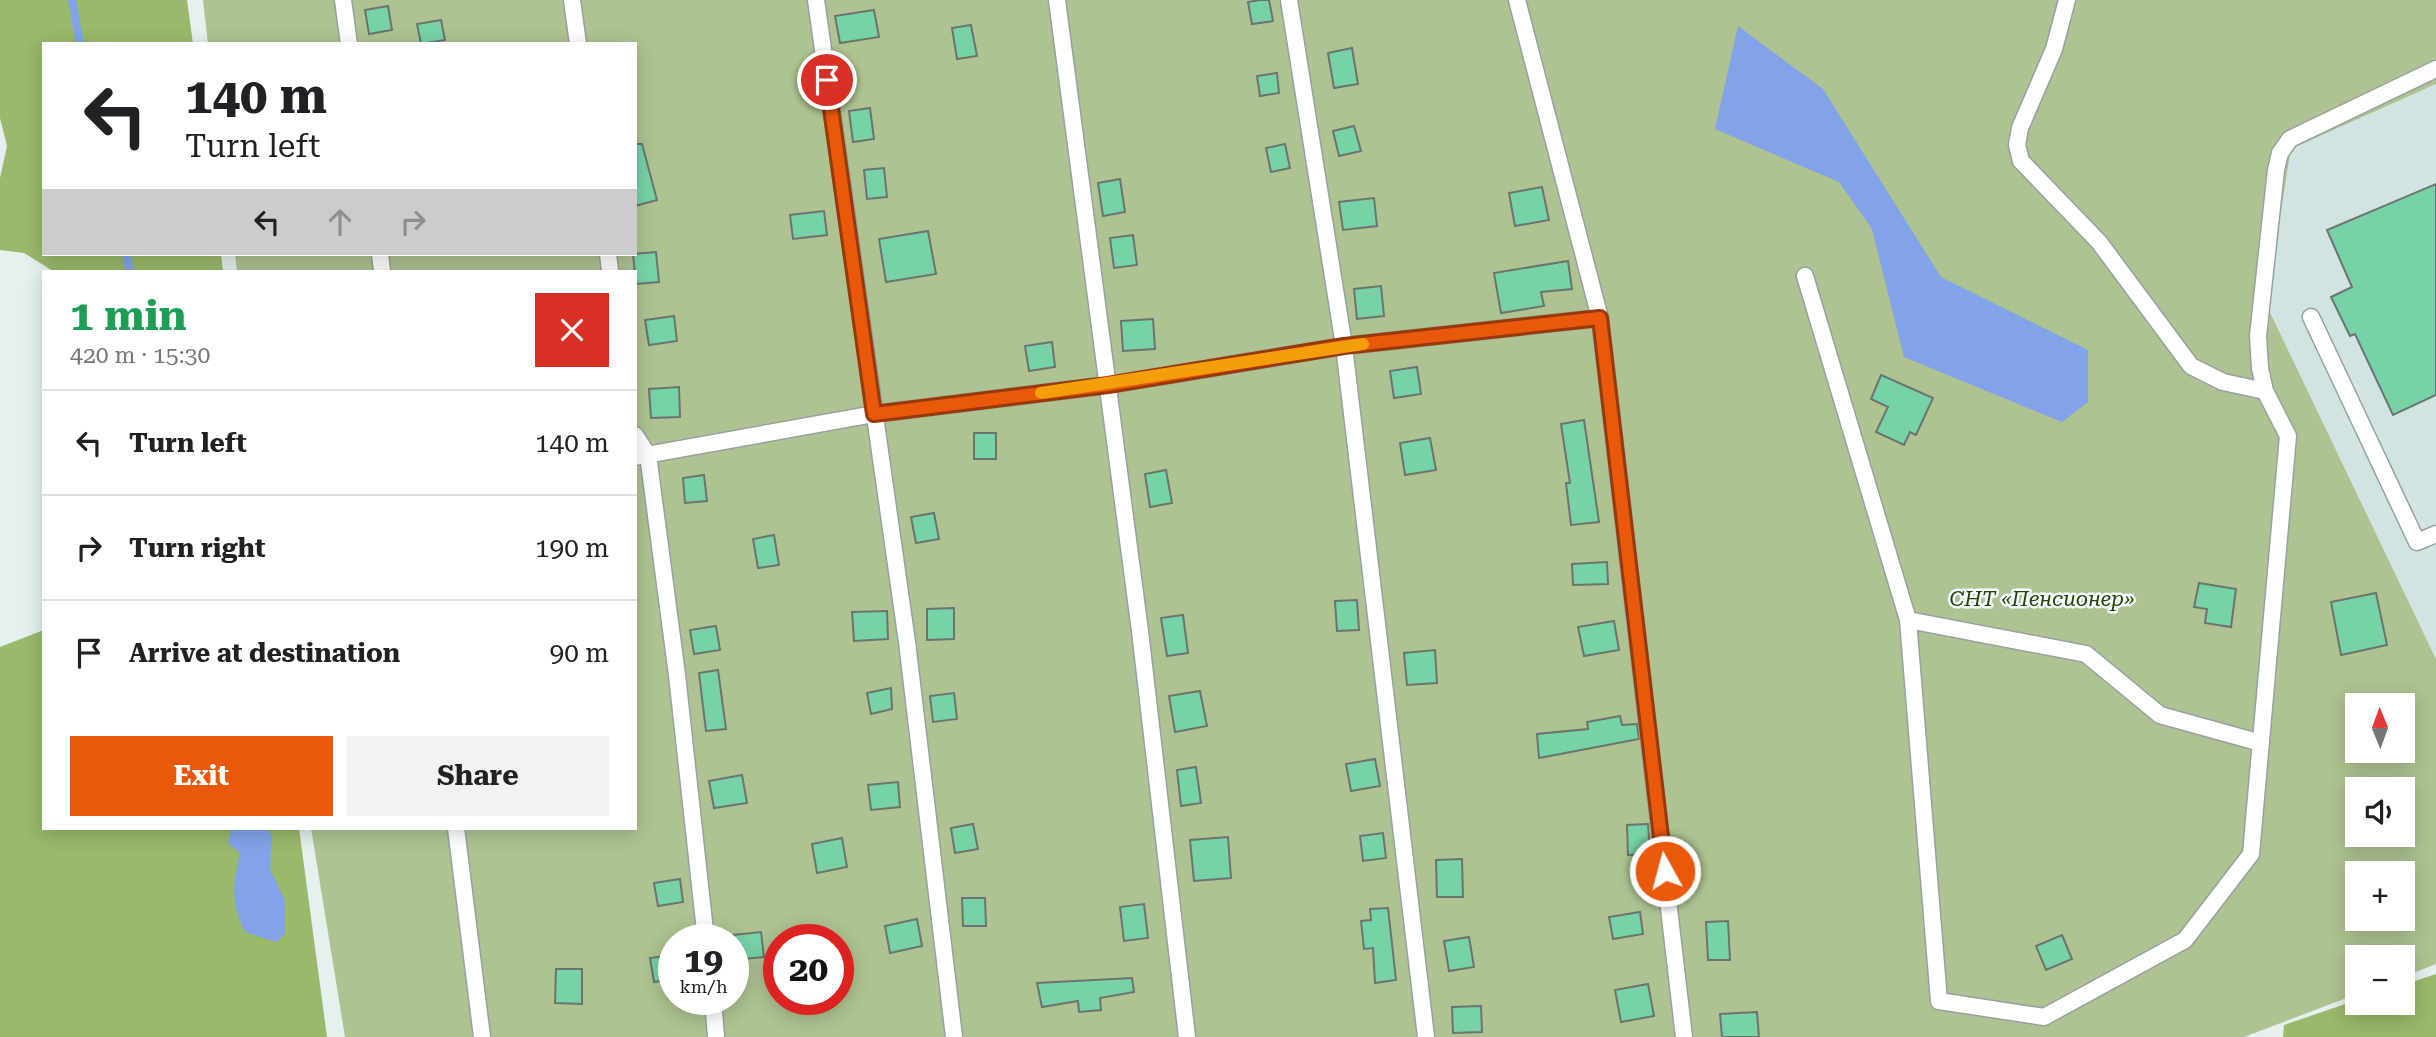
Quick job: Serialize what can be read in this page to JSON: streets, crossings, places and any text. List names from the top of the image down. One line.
{"parks":["СНТ «Пенсионер»"],"north":"top","page":{"turn":["140 m","Turn left"],"heading":["1 min","420 m · 15:30"],"list":[{"name":"Turn left","value":"140 m"},{"name":"Turn right","value":"190 m"},{"name":"Arrive at destination","value":"90 m"}],"map_buttons":["+","−"],"buttons":["Exit","Share"],"speed":"19 km/h","limit":"20"}}
